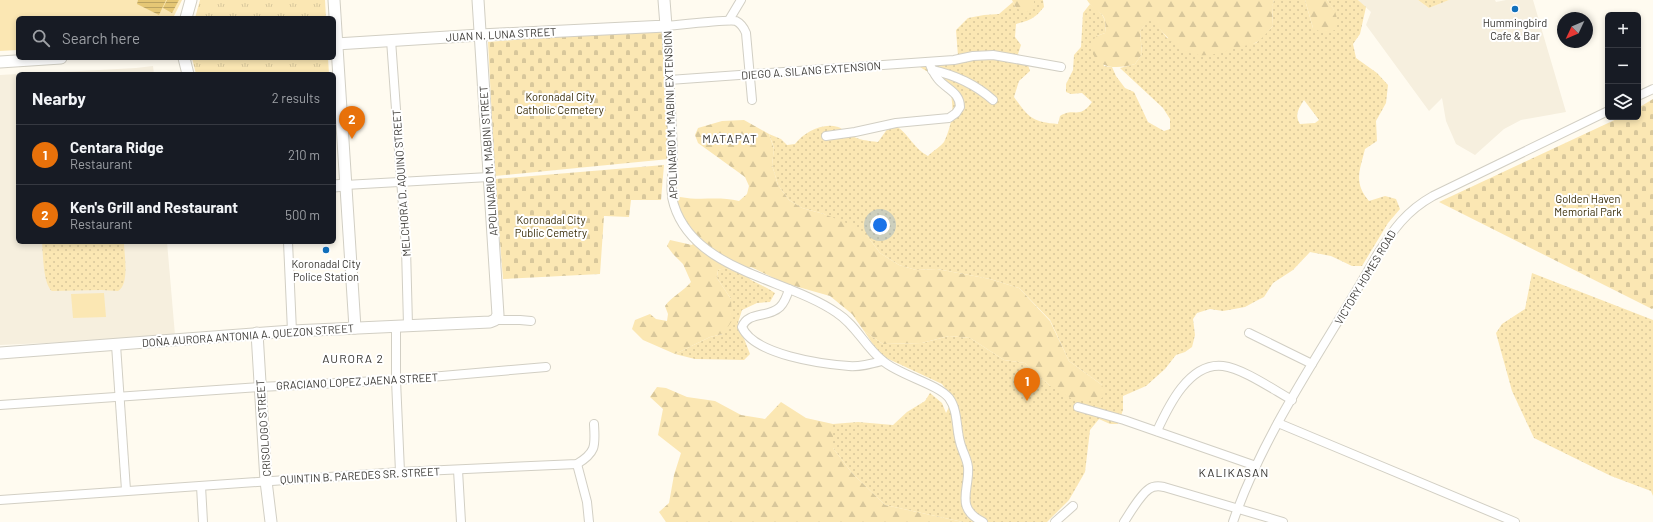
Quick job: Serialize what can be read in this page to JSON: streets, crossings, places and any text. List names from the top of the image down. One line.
{"streets":{"street":["JUAN N. LUNA STREET","DIEGO A. SILANG EXTENSION","APOLINARIO M. MABINI EXTENSION","APOLINARIO M. MABINI STREET","MELCHORA D. AQUINO STREET","VICTORY HOMES ROAD","DOÑA AURORA ANTONIA A. QUEZON STREET","GRACIANO LOPEZ JAENA STREET","CRISOLOGO STREET","QUINTIN B. PAREDES SR. STREET"]},"crossings":[["JUAN N. LUNA STREET","APOLINARIO M. MABINI EXTENSION"],["JUAN N. LUNA STREET","APOLINARIO M. MABINI STREET"],["JUAN N. LUNA STREET","MELCHORA D. AQUINO STREET"],["DIEGO A. SILANG EXTENSION","APOLINARIO M. MABINI EXTENSION"],["APOLINARIO M. MABINI STREET","DOÑA AURORA ANTONIA A. QUEZON STREET"],["MELCHORA D. AQUINO STREET","DOÑA AURORA ANTONIA A. QUEZON STREET"],["MELCHORA D. AQUINO STREET","GRACIANO LOPEZ JAENA STREET"],["MELCHORA D. AQUINO STREET","QUINTIN B. PAREDES SR. STREET"],["DOÑA AURORA ANTONIA A. QUEZON STREET","CRISOLOGO STREET"],["GRACIANO LOPEZ JAENA STREET","CRISOLOGO STREET"],["CRISOLOGO STREET","QUINTIN B. PAREDES SR. STREET"]],"districts":["MATAPAT","AURORA 2","KALIKASAN"],"parks":["Koronadal City Catholic Cemetery","Golden Haven Memorial Park","Koronadal City Public Cemetry"],"places":["Hummingbird Cafe & Bar","Koronadal City Police Station"],"north":"bottom left","page":{"map_buttons":["+","−"],"search":"Search here","heading":["Nearby","2 results"],"pins":["2","1"],"list":[{"mark":"1","name":"Centara Ridge","note":"Restaurant","value":"210 m"},{"mark":"2","name":"Ken's Grill and Restaurant","note":"Restaurant","value":"500 m"}]}}
